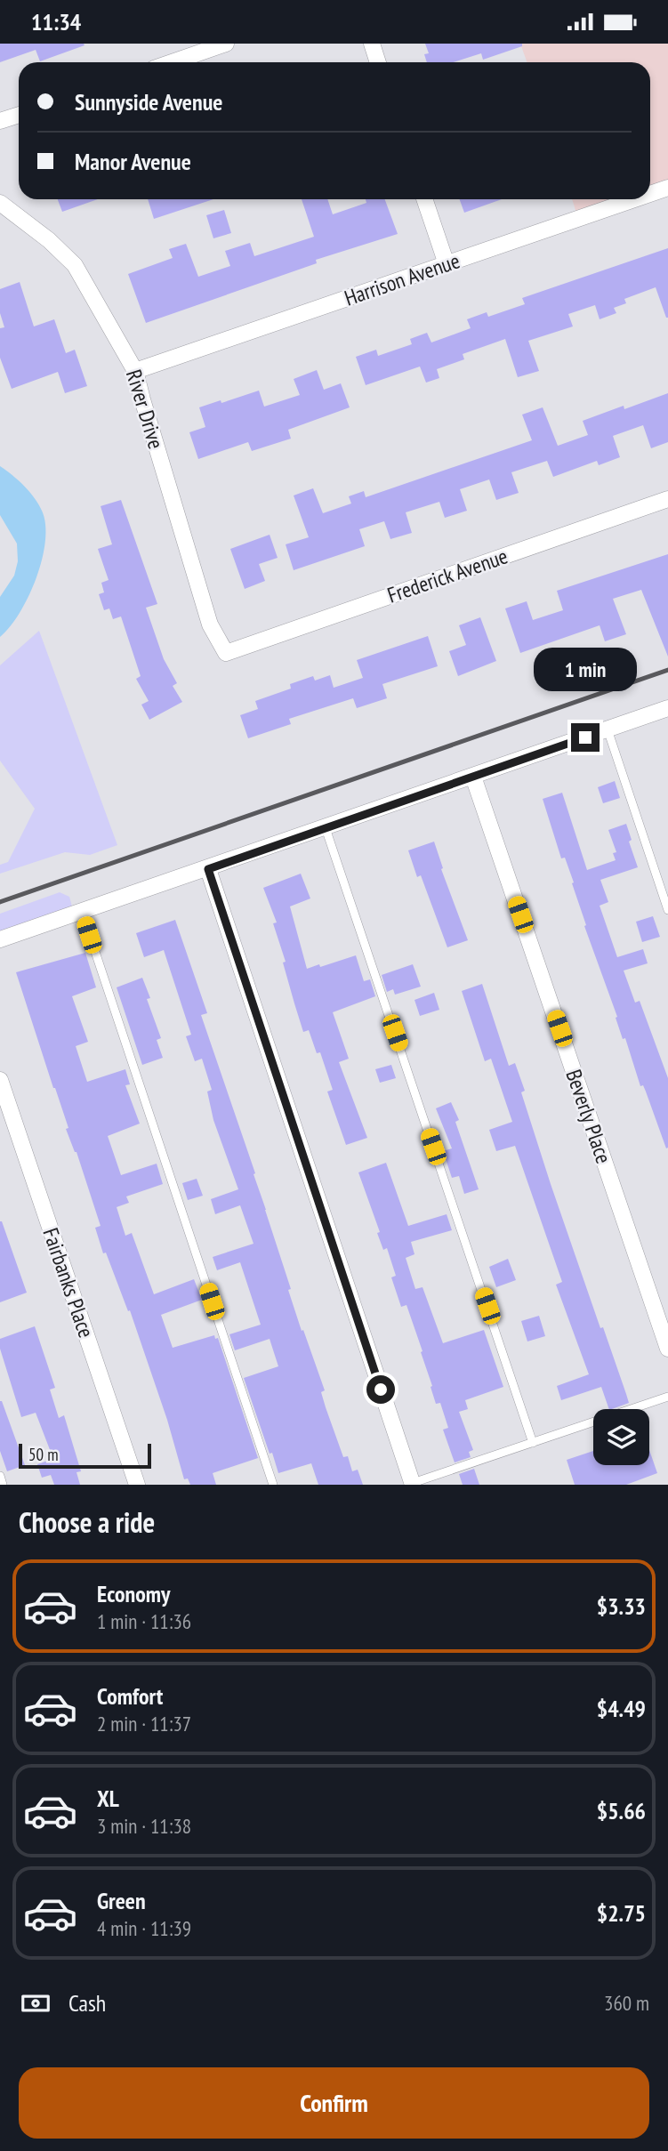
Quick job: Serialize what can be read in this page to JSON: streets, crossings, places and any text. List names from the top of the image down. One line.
{"streets":{"street":["Harrison Avenue","River Drive","Frederick Avenue","Beverly Place","Fairbanks Place"]},"crossings":[["Harrison Avenue","River Drive"],["River Drive","Frederick Avenue"]],"scale_bar":"50 m","page":{"status":"11:34","banner":["Sunnyside Avenue","Manor Avenue"],"bubble":"1 min","scale":"50 m","heading":"Choose a ride","list":[{"name":"Economy","note":"1 min · 11:36","value":"$3.33"},{"name":"Comfort","note":"2 min · 11:37","value":"$4.49"},{"name":"XL","note":"3 min · 11:38","value":"$5.66"},{"name":"Green","note":"4 min · 11:39","value":"$2.75"}],"pay":["Cash","360 m"],"buttons":"Confirm"}}
